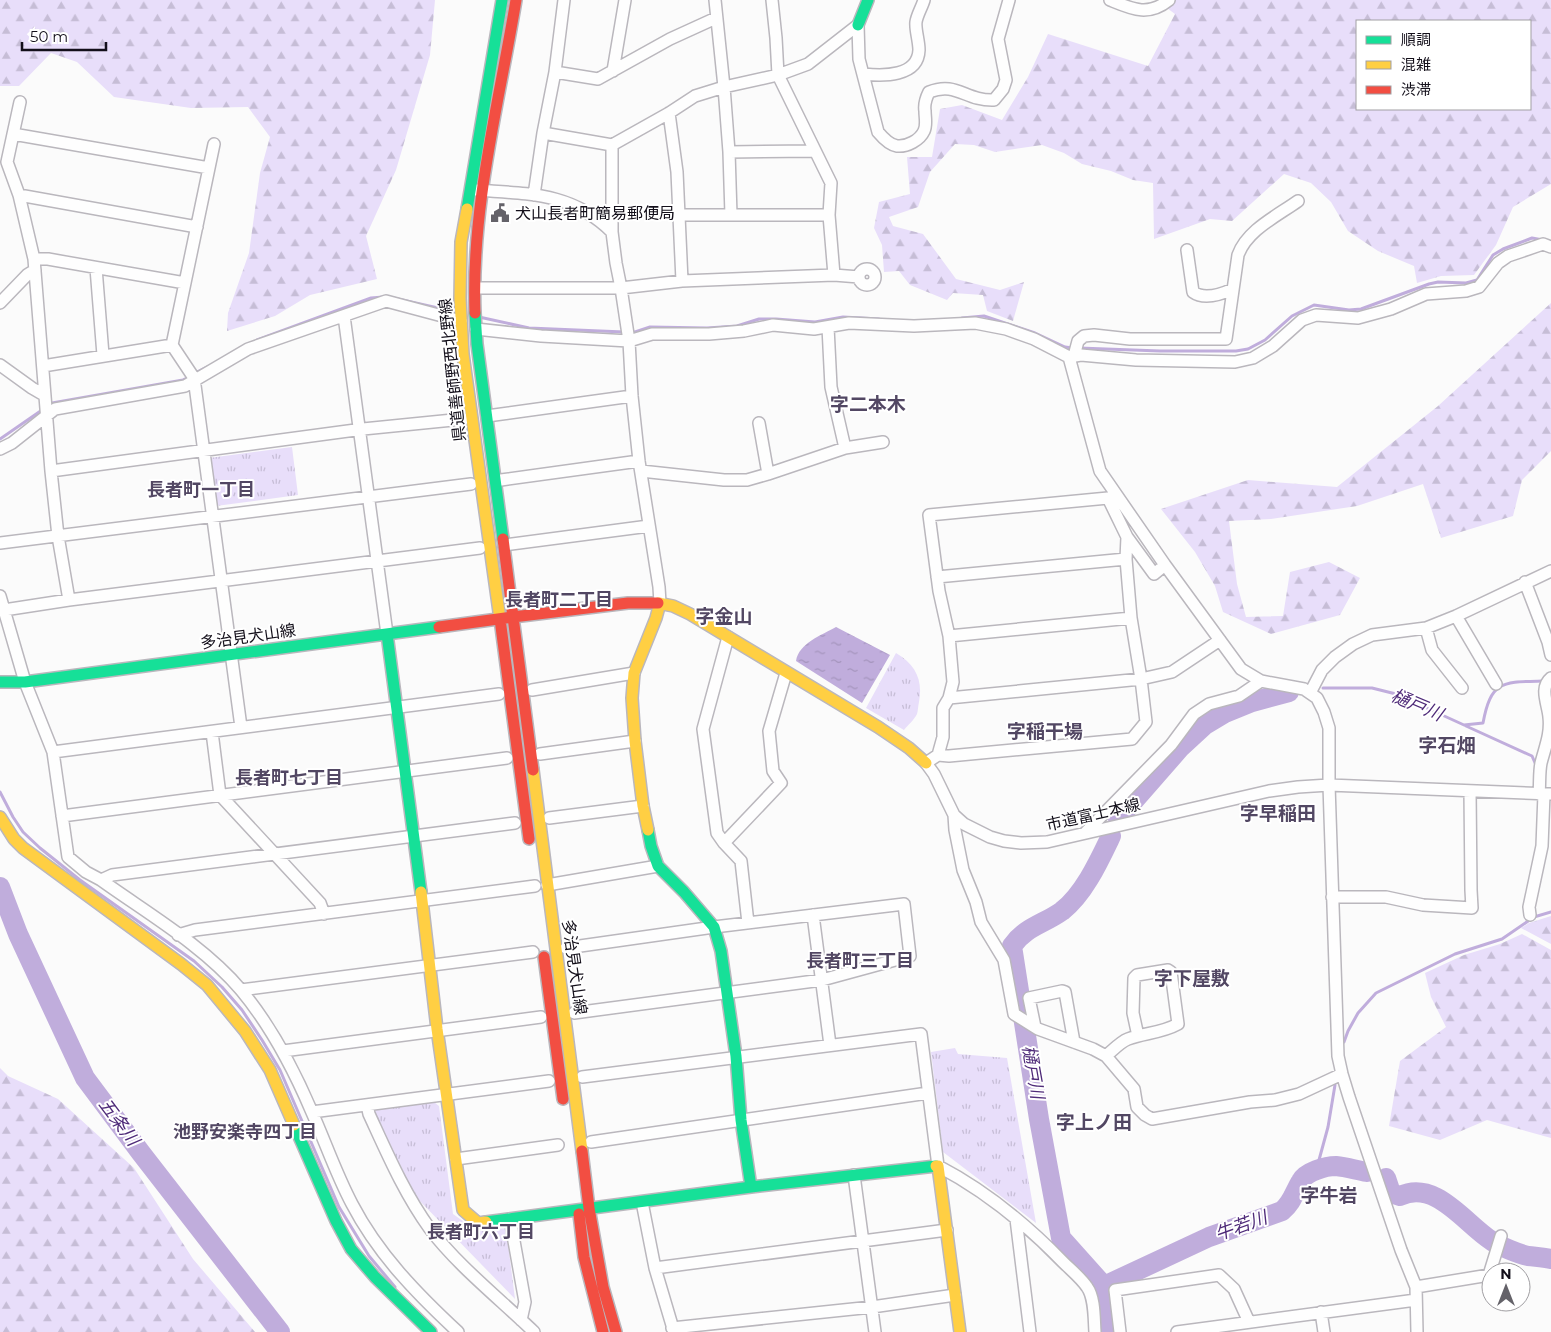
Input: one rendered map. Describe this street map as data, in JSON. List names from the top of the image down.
{
  "streets": {
    "street": ["県道善師野西北野線", "多治見犬山線", "市道富士本線"]
  },
  "crossings": [
    ["県道善師野西北野線", "多治見犬山線"],
    ["県道善師野西北野線", "市道富士本線"],
    ["多治見犬山線", "市道富士本線"]
  ],
  "districts": [
    "字二本木",
    "長者町一丁目",
    "長者町二丁目",
    "字金山",
    "字稲干場",
    "字石畑",
    "長者町七丁目",
    "字早稲田",
    "長者町三丁目",
    "字下屋敷",
    "字上ノ田",
    "池野安楽寺四丁目",
    "字牛岩",
    "長者町六丁目"
  ],
  "water": ["樋戸川", "五条川", "牛若川"],
  "places": {
    "public building": ["犬山長者町簡易郵便局"]
  },
  "legend": ["順調", "混雑", "渋滞"],
  "scale_bar": "50 m",
  "north": "top"
}
